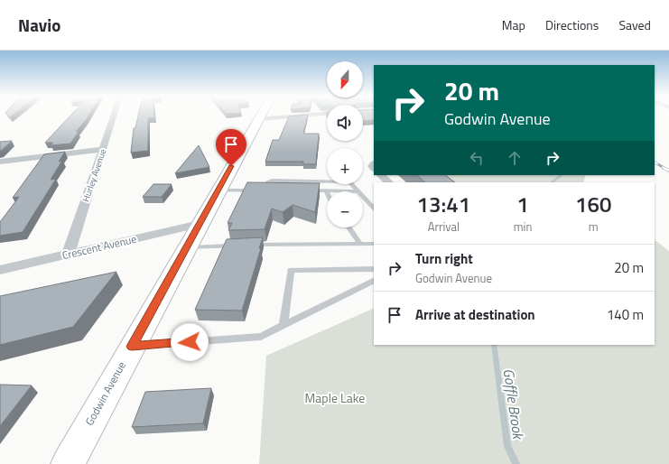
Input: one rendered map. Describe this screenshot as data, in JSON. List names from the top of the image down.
{
  "streets": {
    "main road": ["Godwin Avenue"],
    "street": ["Hurley Avenue", "Crescent Avenue"]
  },
  "crossings": [
    ["Hurley Avenue", "Crescent Avenue"],
    ["Crescent Avenue", "Godwin Avenue"]
  ],
  "water": ["Goffle Brook"],
  "parks": ["Maple Lake"],
  "north": "bottom",
  "page": {
    "header": "Navio",
    "nav": ["Map", "Directions", "Saved"],
    "map_buttons": ["+", "−"],
    "turn": ["20 m", "Godwin Avenue"],
    "eta": [
      "13:41",
      "Arrival",
      "1",
      "min",
      "160",
      "m"
    ],
    "list": [
      {
        "name": "Turn right",
        "note": "Godwin Avenue",
        "value": "20 m"
      },
      {
        "name": "Arrive at destination",
        "value": "140 m"
      }
    ]
  }
}
